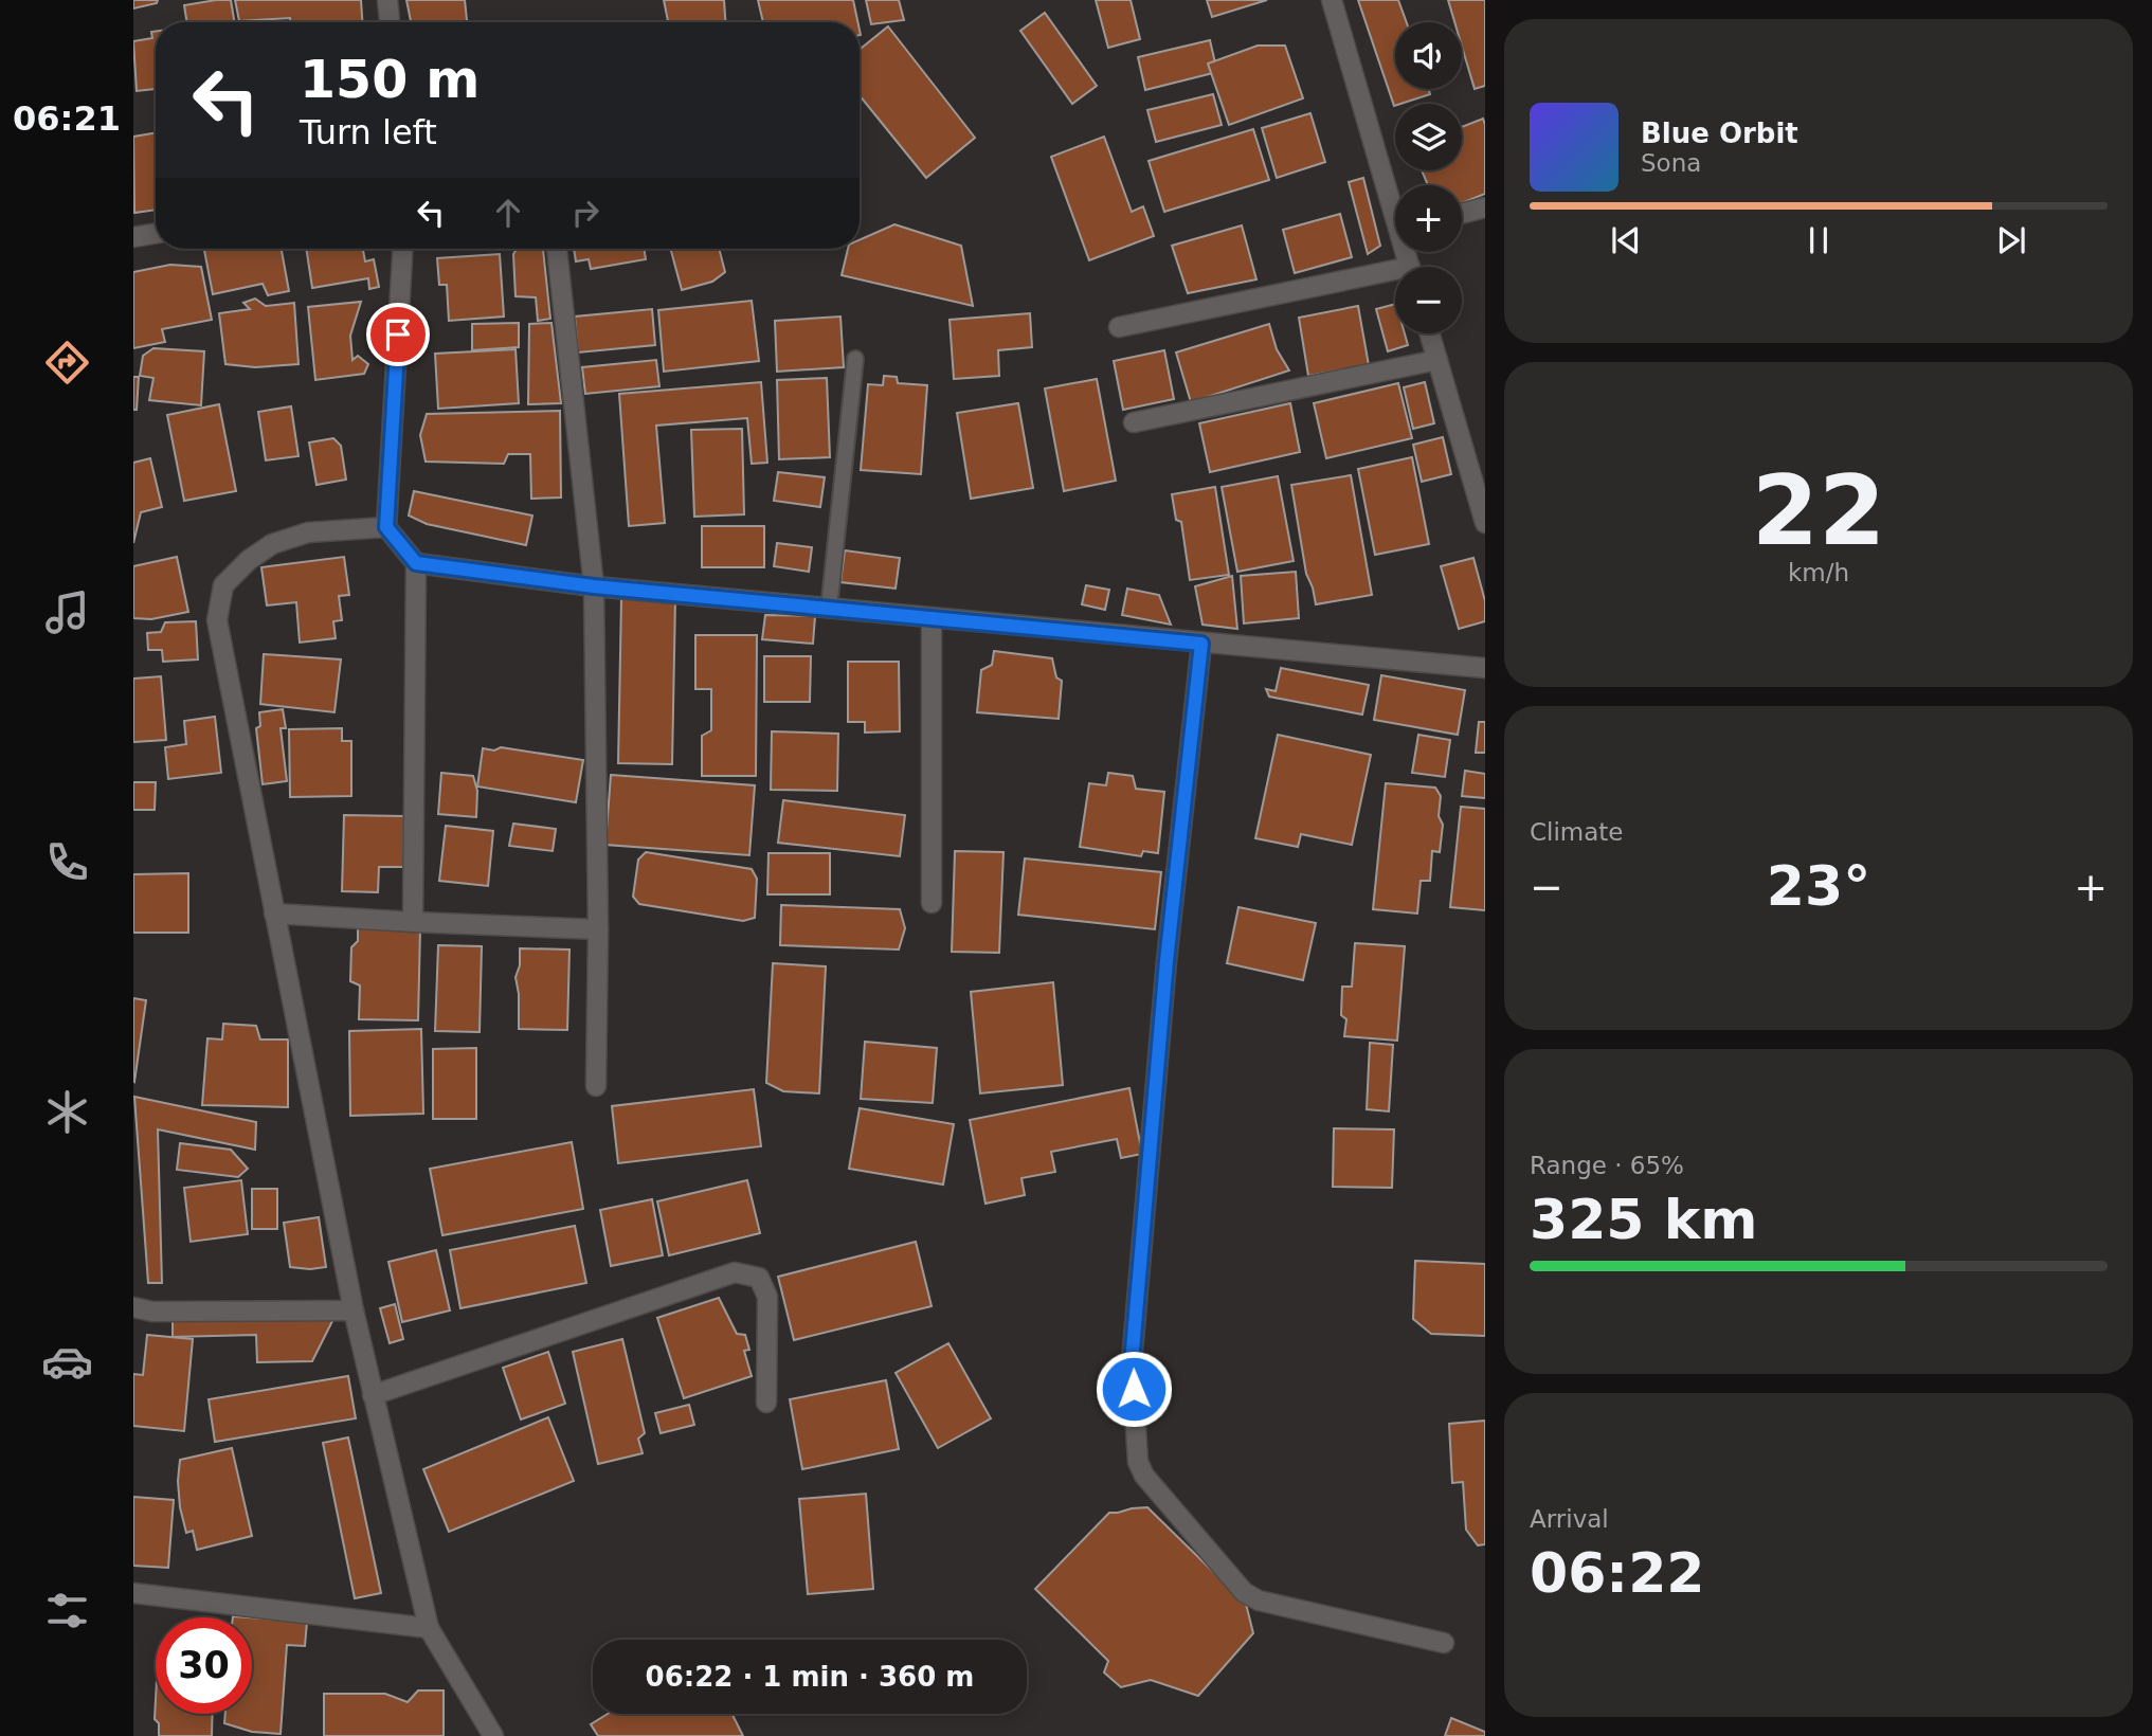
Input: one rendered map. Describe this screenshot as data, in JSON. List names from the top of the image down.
{
  "page": {
    "tabs": "06:21",
    "map_buttons": ["+", "−"],
    "turn": ["150 m", "Turn left"],
    "song": ["Blue Orbit", "Sona"],
    "tile": [
      ["22", "km/h"],
      "Climate",
      ["Range · 65%", "325 km"],
      ["Arrival", "06:22"]
    ],
    "heat": ["−", "23°", "+"],
    "limit": "30",
    "trip": "06:22 · 1 min · 360 m"
  }
}
